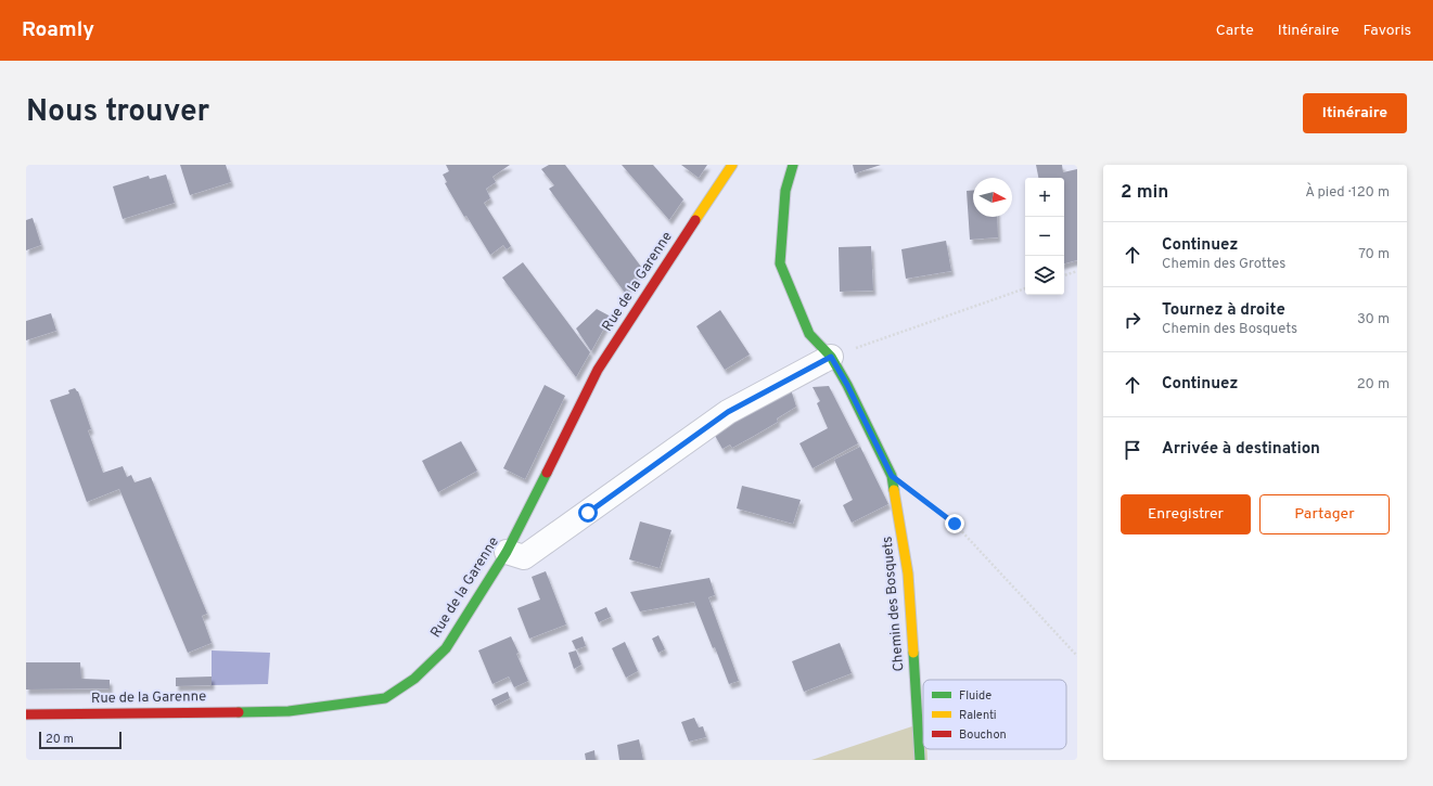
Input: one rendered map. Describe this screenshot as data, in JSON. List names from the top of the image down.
{
  "streets": {
    "street": ["Rue de la Garenne", "Chemin des Bosquets"]
  },
  "legend": ["Fluide", "Ralenti", "Bouchon"],
  "scale_bar": "20 m",
  "north": "right",
  "page": {
    "header": "Roamly",
    "nav": ["Carte", "Itinéraire", "Favoris"],
    "title": "Nous trouver",
    "buttons": [
      "Itinéraire",
      ["Enregistrer", "Partager"]
    ],
    "heading": ["2 min", "À pied · 120 m"],
    "map_buttons": ["+", "−"],
    "list": [
      ["Continuez", "Chemin des Grottes", "70 m"],
      ["Tournez à droite", "Chemin des Bosquets", "30 m"],
      ["Continuez", "20 m"],
      "Arrivée à destination"
    ],
    "scale": "20 m"
  }
}
